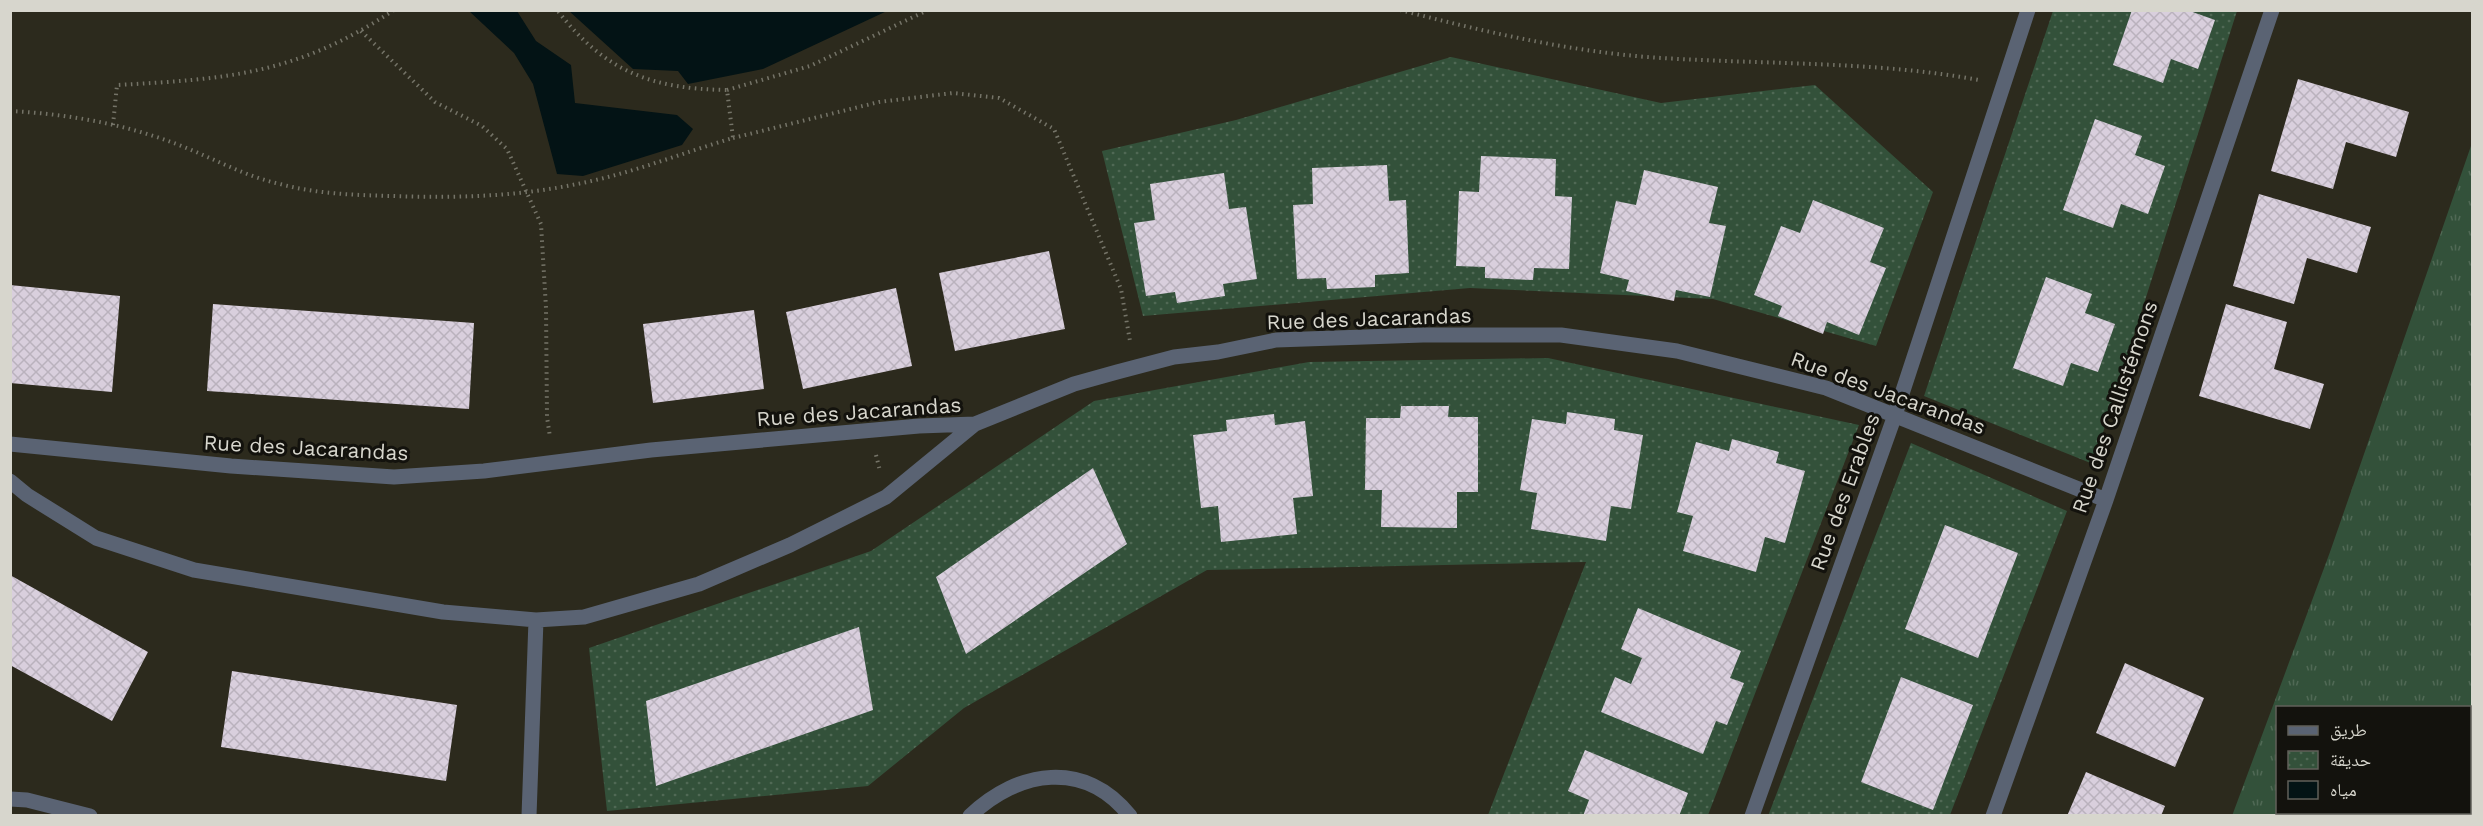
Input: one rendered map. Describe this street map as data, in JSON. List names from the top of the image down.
{
  "streets": {
    "street": ["Rue des Jacarandas", "Rue des Callistémons", "Rue des Erables"]
  },
  "crossings": [
    ["Rue des Jacarandas", "Rue des Callistémons"],
    ["Rue des Jacarandas", "Rue des Erables"]
  ],
  "legend": ["طريق", "حديقة", "مياه"]
}
